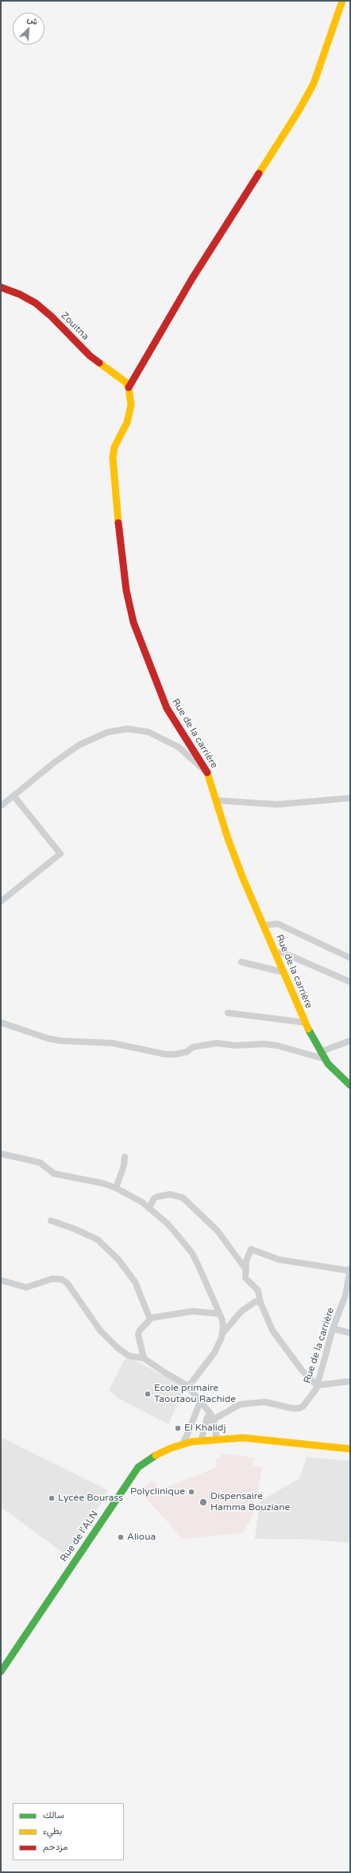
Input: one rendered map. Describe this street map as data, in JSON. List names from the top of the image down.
{
  "streets": {
    "street": ["Zouitna", "Rue de la carrière", "Rue de l'ALN"]
  },
  "crossings": [
    ["Zouitna", "Rue de la carrière"]
  ],
  "places": [
    "Ecole primaire Taoutaou Rachide",
    "El Khalidj",
    "Polyclinique",
    "Lycée Bourass",
    "Dispensaire Hamma Bouziane",
    "Alioua"
  ],
  "legend": ["سالك", "بطيء", "مزدحم"],
  "north": "top right"
}
